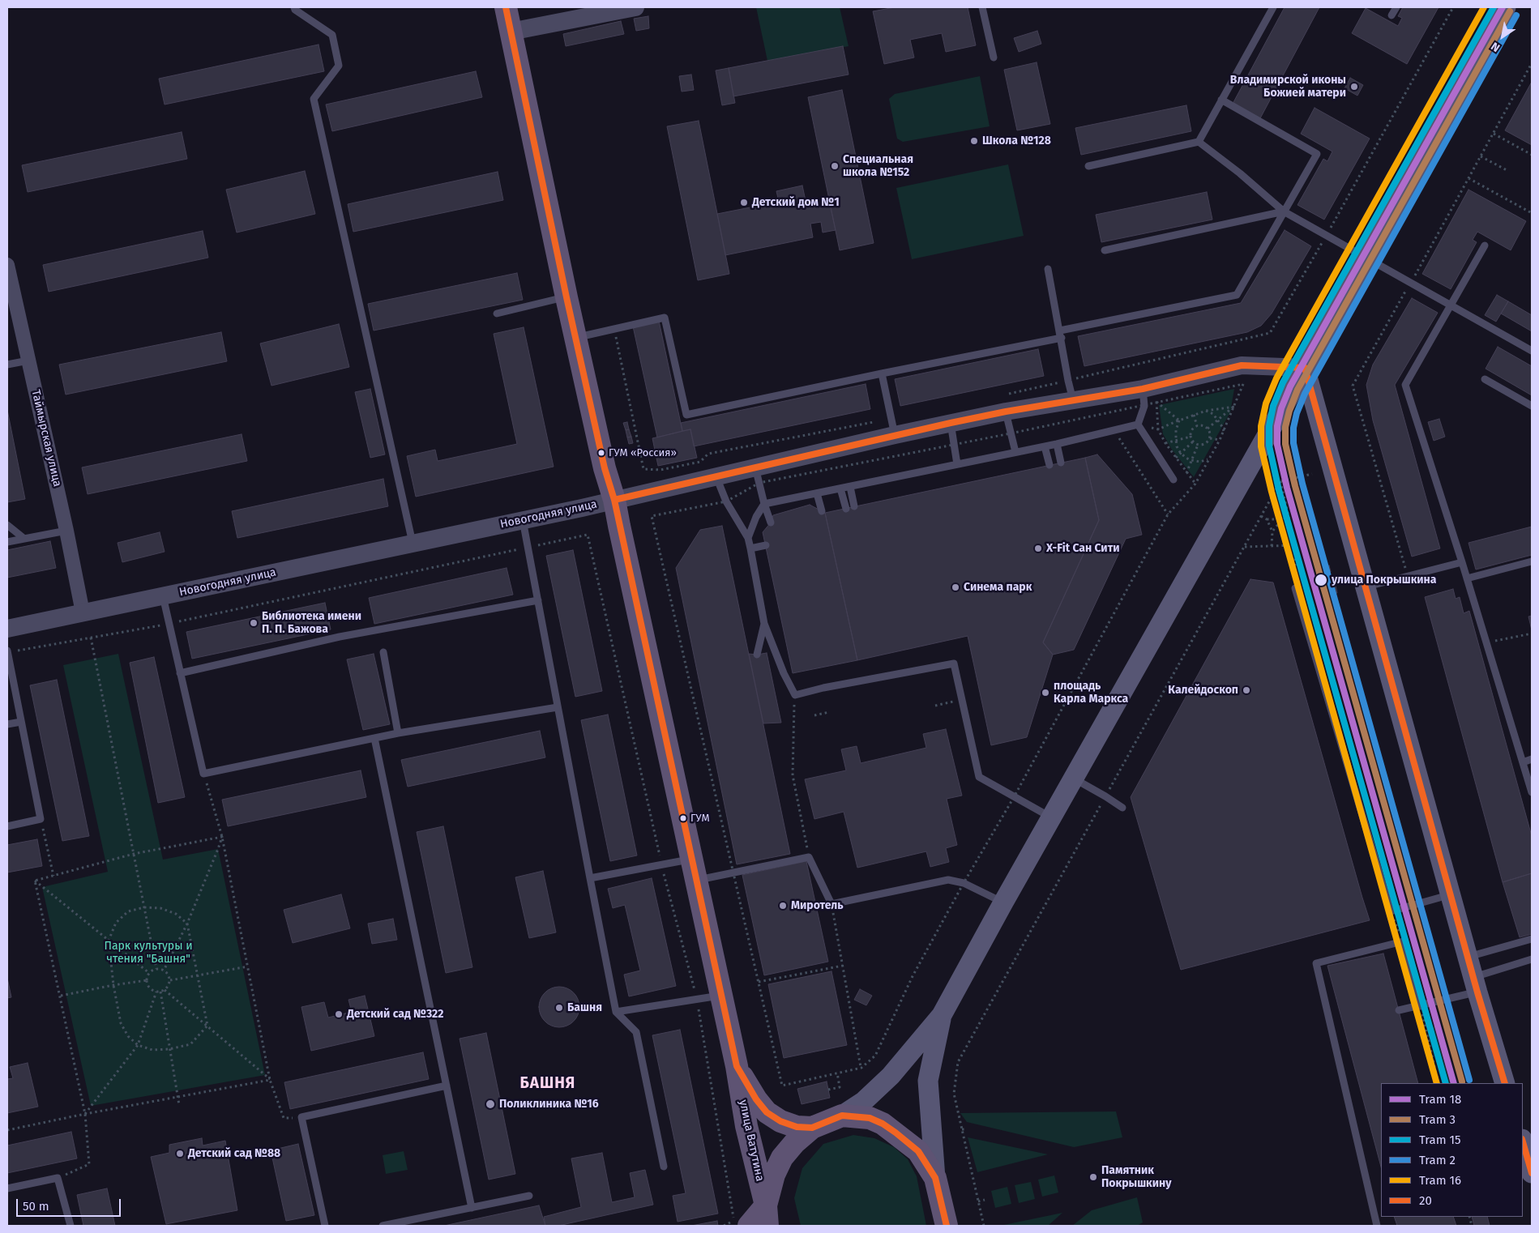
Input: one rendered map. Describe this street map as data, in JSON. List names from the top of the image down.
{
  "streets": {
    "main road": ["улица Ватутина"],
    "street": ["Таймырская улица", "Новогодняя улица"]
  },
  "crossings": [
    ["Таймырская улица", "Новогодняя улица"],
    ["Новогодняя улица", "улица Ватутина"]
  ],
  "districts": ["БАШНЯ"],
  "parks": ["Парк культуры и чтения \"Башня\""],
  "places": [
    "Владимирской иконы Божией матери",
    "Школа №128",
    "Специальная школа №152",
    "Детский дом №1",
    "ГУМ «Россия»",
    "X-Fit Сан Сити",
    "улица Покрышкина",
    "Синема парк",
    "Библиотека имени П. П. Бажова",
    "Калейдоскоп",
    "площадь Карла Маркса",
    "ГУМ",
    "Миротель",
    "Башня",
    "Детский сад №322",
    "Поликлиника №16",
    "Детский сад №88",
    "Памятник Покрышкину"
  ],
  "lines": [
    "tram line 18",
    "tram line 15",
    "tram line 16",
    "transit line 20",
    "tram line 3",
    "tram line 2"
  ],
  "legend": [
    "Tram 18",
    "Tram 3",
    "Tram 15",
    "Tram 2",
    "Tram 16",
    "20"
  ],
  "scale_bar": "50 m",
  "north": "bottom left"
}
